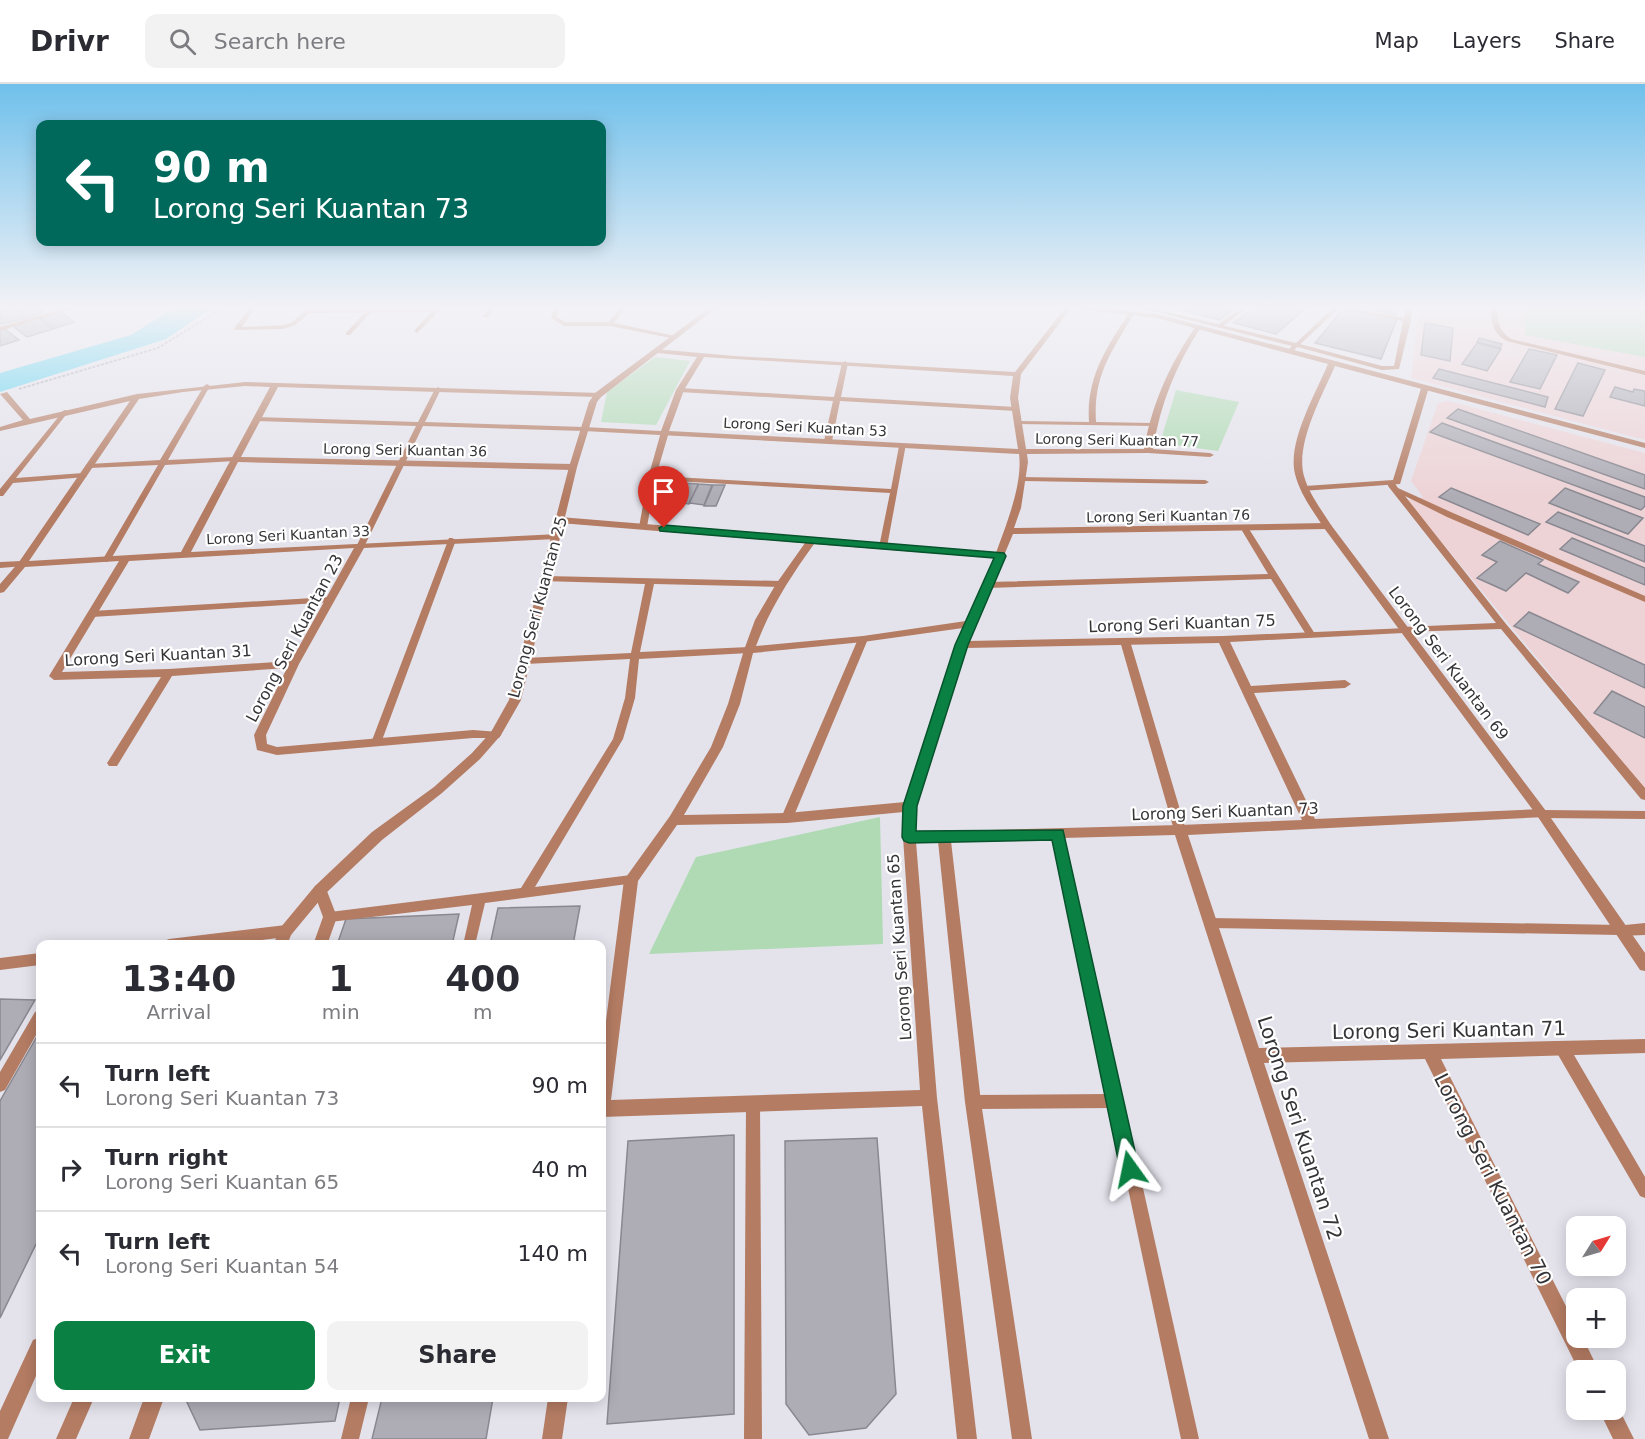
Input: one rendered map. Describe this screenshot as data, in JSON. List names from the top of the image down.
{
  "streets": {
    "street": [
      "Lorong Seri Kuantan 53",
      "Lorong Seri Kuantan 77",
      "Lorong Seri Kuantan 36",
      "Lorong Seri Kuantan 76",
      "Lorong Seri Kuantan 33",
      "Lorong Seri Kuantan 25",
      "Lorong Seri Kuantan 75",
      "Lorong Seri Kuantan 23",
      "Lorong Seri Kuantan 31",
      "Lorong Seri Kuantan 69",
      "Lorong Seri Kuantan 73",
      "Lorong Seri Kuantan 65",
      "Lorong Seri Kuantan 71",
      "Lorong Seri Kuantan 72",
      "Lorong Seri Kuantan 70"
    ]
  },
  "crossings": [
    ["Lorong Seri Kuantan 53", "Lorong Seri Kuantan 77"],
    ["Lorong Seri Kuantan 53", "Lorong Seri Kuantan 25"],
    ["Lorong Seri Kuantan 53", "Lorong Seri Kuantan 65"],
    ["Lorong Seri Kuantan 77", "Lorong Seri Kuantan 65"],
    ["Lorong Seri Kuantan 36", "Lorong Seri Kuantan 25"],
    ["Lorong Seri Kuantan 76", "Lorong Seri Kuantan 69"],
    ["Lorong Seri Kuantan 76", "Lorong Seri Kuantan 65"],
    ["Lorong Seri Kuantan 33", "Lorong Seri Kuantan 25"],
    ["Lorong Seri Kuantan 33", "Lorong Seri Kuantan 23"],
    ["Lorong Seri Kuantan 33", "Lorong Seri Kuantan 31"],
    ["Lorong Seri Kuantan 75", "Lorong Seri Kuantan 69"],
    ["Lorong Seri Kuantan 75", "Lorong Seri Kuantan 65"],
    ["Lorong Seri Kuantan 23", "Lorong Seri Kuantan 31"],
    ["Lorong Seri Kuantan 69", "Lorong Seri Kuantan 73"],
    ["Lorong Seri Kuantan 73", "Lorong Seri Kuantan 65"],
    ["Lorong Seri Kuantan 73", "Lorong Seri Kuantan 72"],
    ["Lorong Seri Kuantan 71", "Lorong Seri Kuantan 72"],
    ["Lorong Seri Kuantan 71", "Lorong Seri Kuantan 70"]
  ],
  "north": "top right",
  "page": {
    "header": "Drivr",
    "search": "Search here",
    "nav": ["Map", "Layers", "Share"],
    "turn": ["90 m", "Lorong Seri Kuantan 73"],
    "eta": [
      "13:40",
      "Arrival",
      "1",
      "min",
      "400",
      "m"
    ],
    "list": [
      {
        "name": "Turn left",
        "note": "Lorong Seri Kuantan 73",
        "value": "90 m"
      },
      {
        "name": "Turn right",
        "note": "Lorong Seri Kuantan 65",
        "value": "40 m"
      },
      {
        "name": "Turn left",
        "note": "Lorong Seri Kuantan 54",
        "value": "140 m"
      }
    ],
    "map_buttons": ["+", "−"],
    "buttons": ["Exit", "Share"]
  }
}
